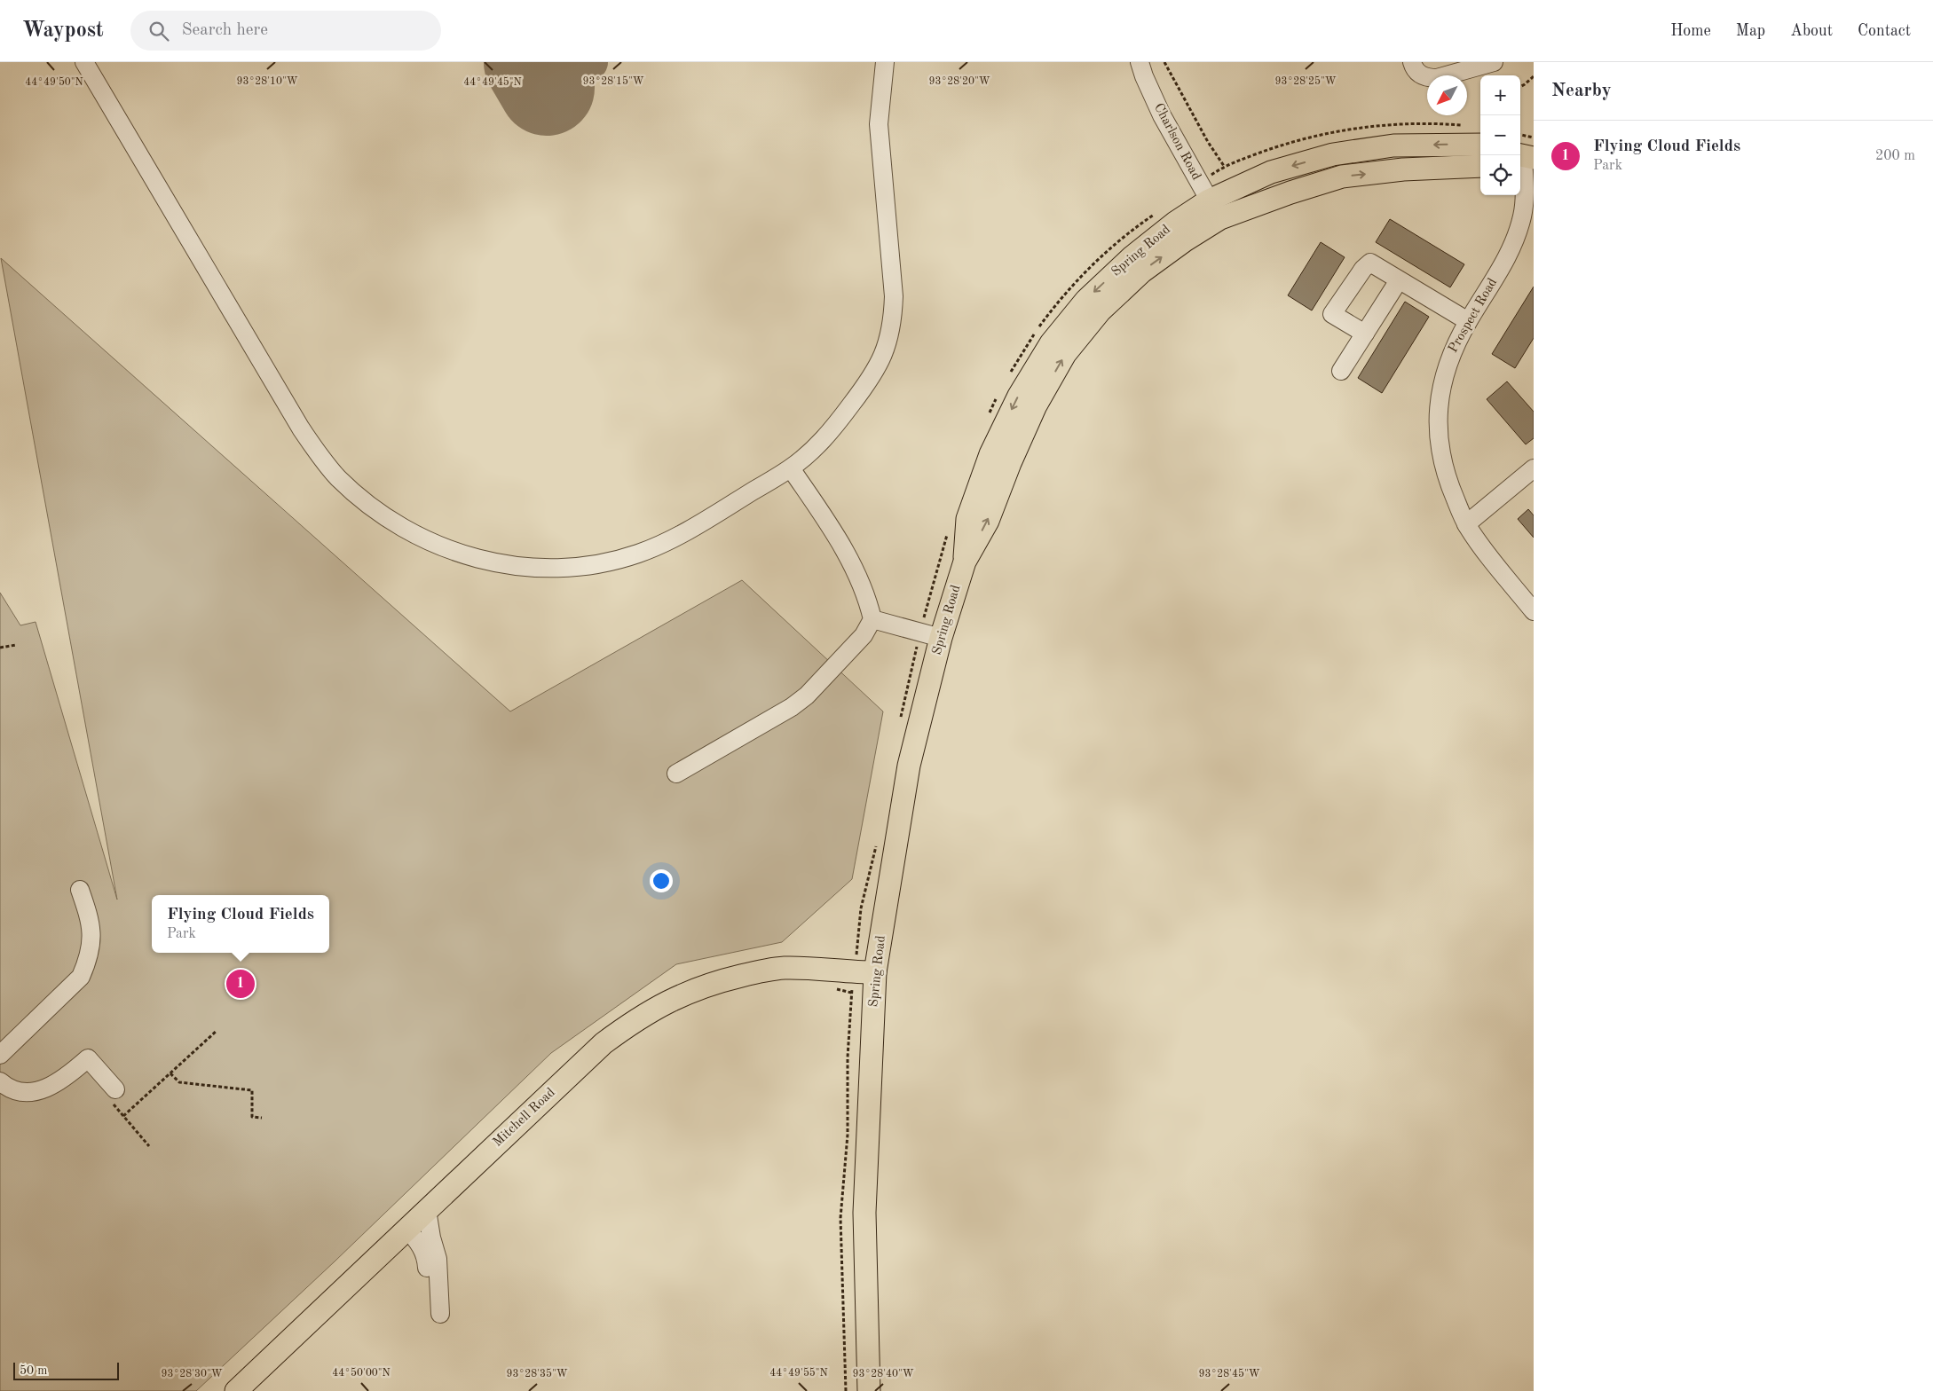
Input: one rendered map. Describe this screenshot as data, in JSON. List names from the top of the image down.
{
  "streets": {
    "main road": ["Spring Road", "Mitchell Road"],
    "street": ["Charlson Road", "Prospect Road"]
  },
  "crossings": [
    ["Charlson Road", "Spring Road"],
    ["Spring Road", "Mitchell Road"]
  ],
  "scale_bar": "50 m",
  "north": "bottom left",
  "page": {
    "header": "Waypost",
    "search": "Search here",
    "nav": [
      "Home",
      "Map",
      "About",
      "Contact"
    ],
    "heading": "Nearby",
    "map_buttons": ["+", "−"],
    "list": [
      {
        "mark": "1",
        "name": "Flying Cloud Fields",
        "note": "Park",
        "value": "200 m"
      }
    ],
    "popup": ["Flying Cloud Fields", "Park"],
    "pins": "1",
    "scale": "50 m"
  },
  "coordinates": [
    "93°28'15\"W",
    "93°28'20\"W",
    "93°28'25\"W",
    "93°28'10\"W",
    "44°49'50\"N",
    "44°49'45\"N",
    "44°50'00\"N",
    "44°49'55\"N",
    "93°28'30\"W",
    "93°28'35\"W",
    "93°28'40\"W",
    "93°28'45\"W"
  ]
}
